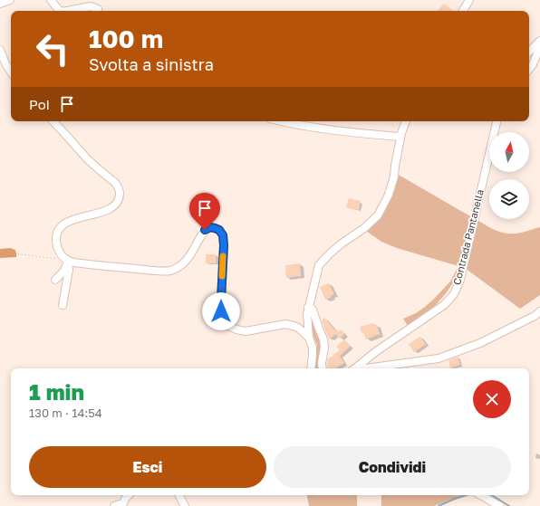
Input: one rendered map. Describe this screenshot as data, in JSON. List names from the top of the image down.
{
  "streets": {
    "street": ["Contrada Pantanella"]
  },
  "north": "top",
  "page": {
    "turn": ["100 m", "Svolta a sinistra"],
    "then": "Poi",
    "heading": ["1 min", "130 m · 14:54"],
    "buttons": ["Esci", "Condividi"]
  }
}
